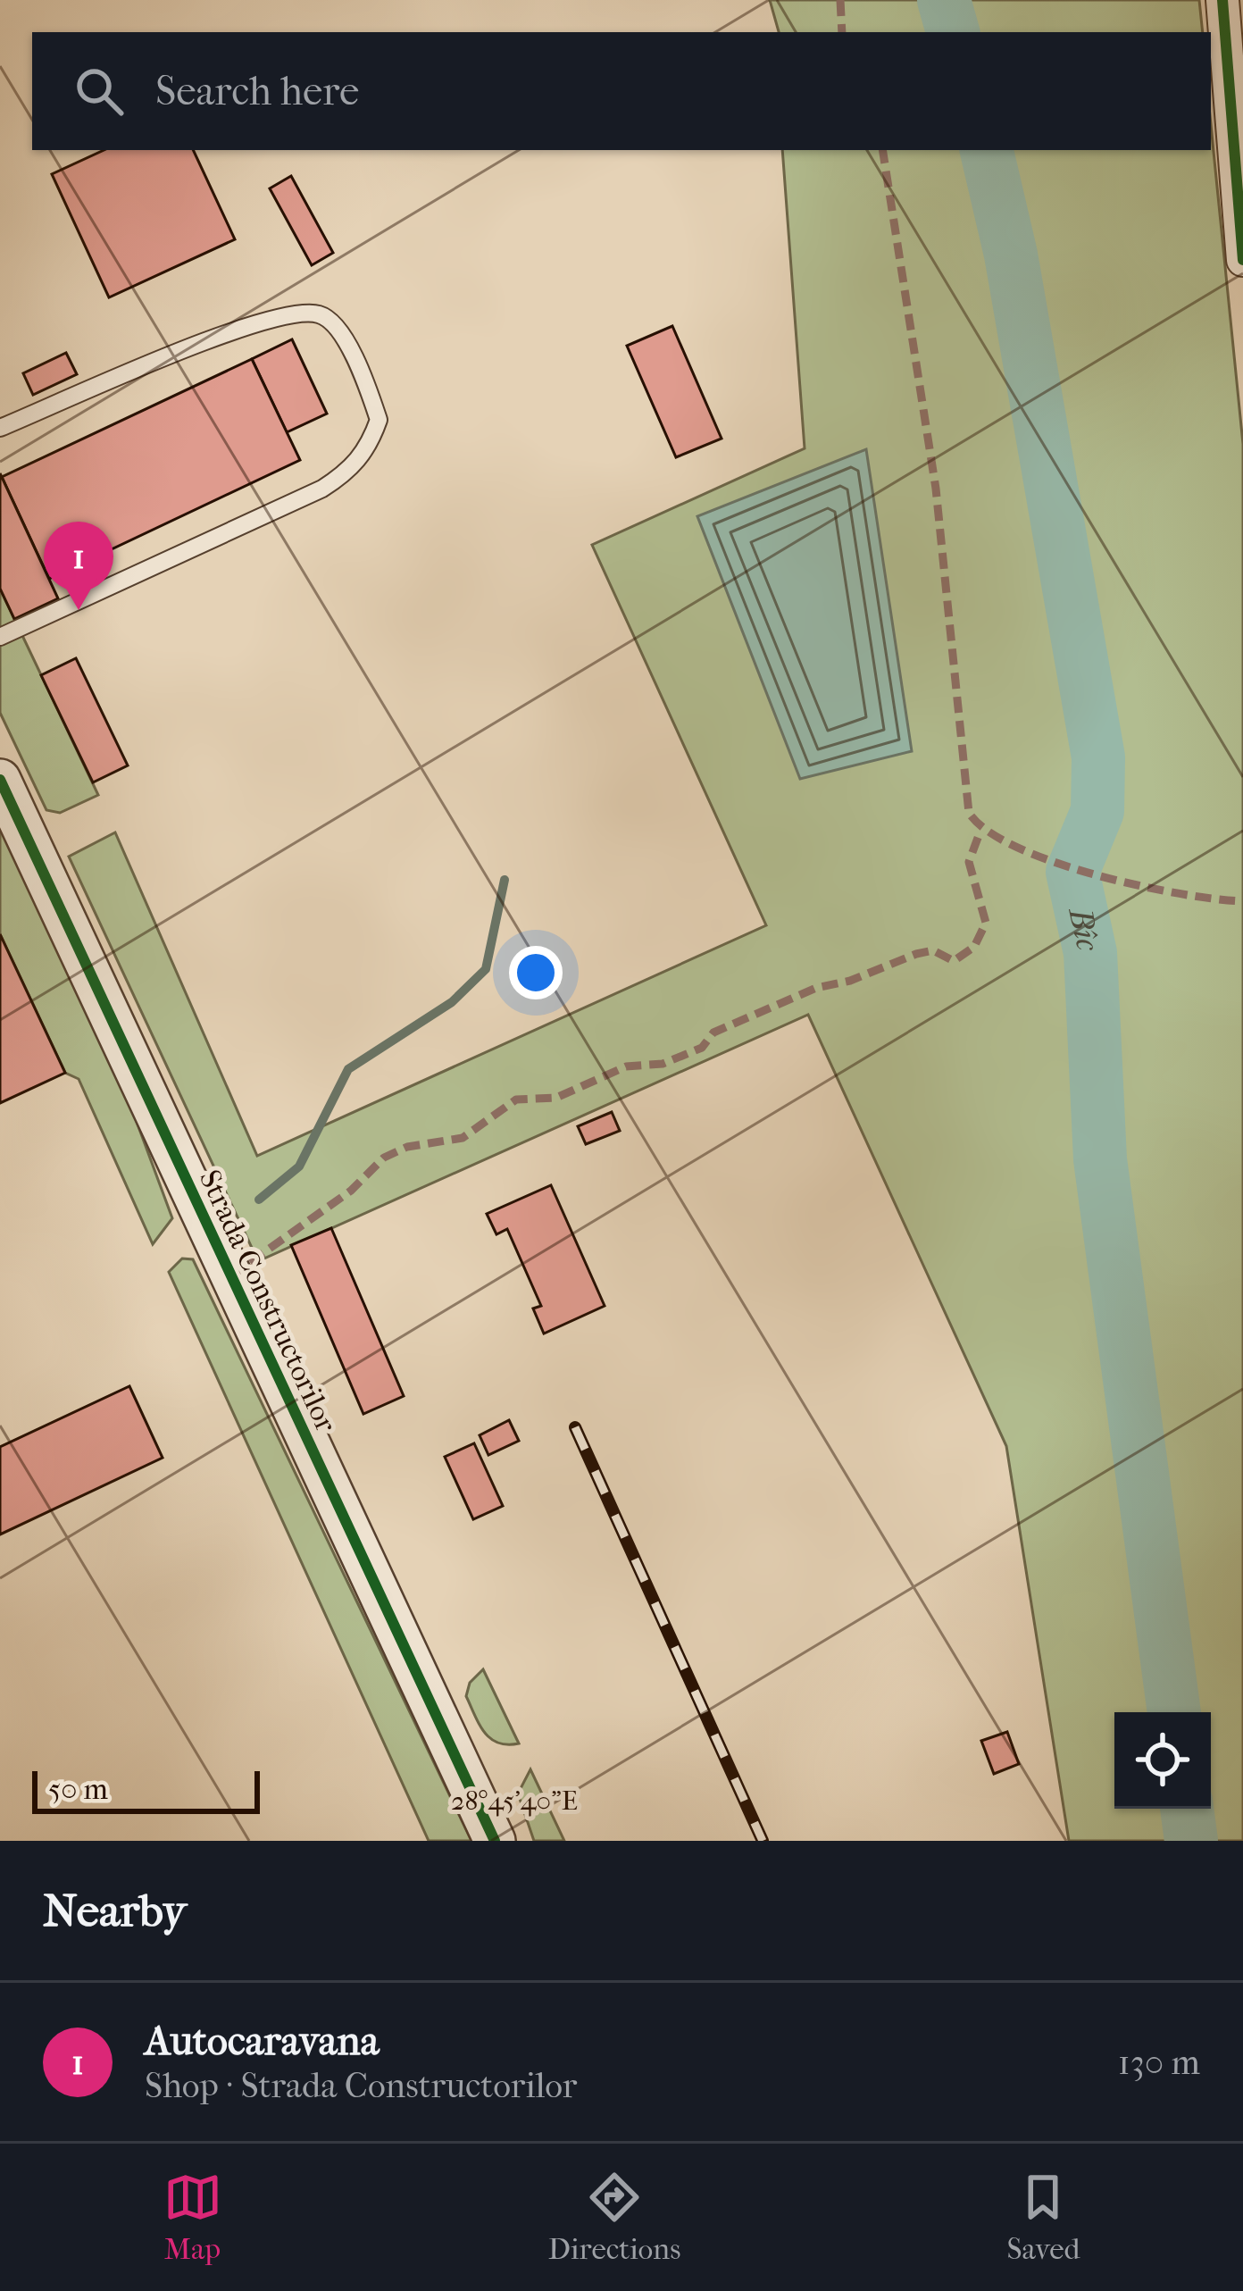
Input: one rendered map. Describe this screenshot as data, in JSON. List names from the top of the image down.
{
  "streets": {
    "street": ["Strada Constructorilor"]
  },
  "water": ["Bîc"],
  "scale_bar": "50 m",
  "page": {
    "search": "Search here",
    "pins": "1",
    "scale": "50 m",
    "heading": "Nearby",
    "list": [
      {
        "mark": "1",
        "name": "Autocaravana",
        "note": "Shop · Strada Constructorilor",
        "value": "130 m"
      }
    ],
    "nav": ["Map", "Directions", "Saved"]
  },
  "coordinates": ["28°45'40\"E"]
}
